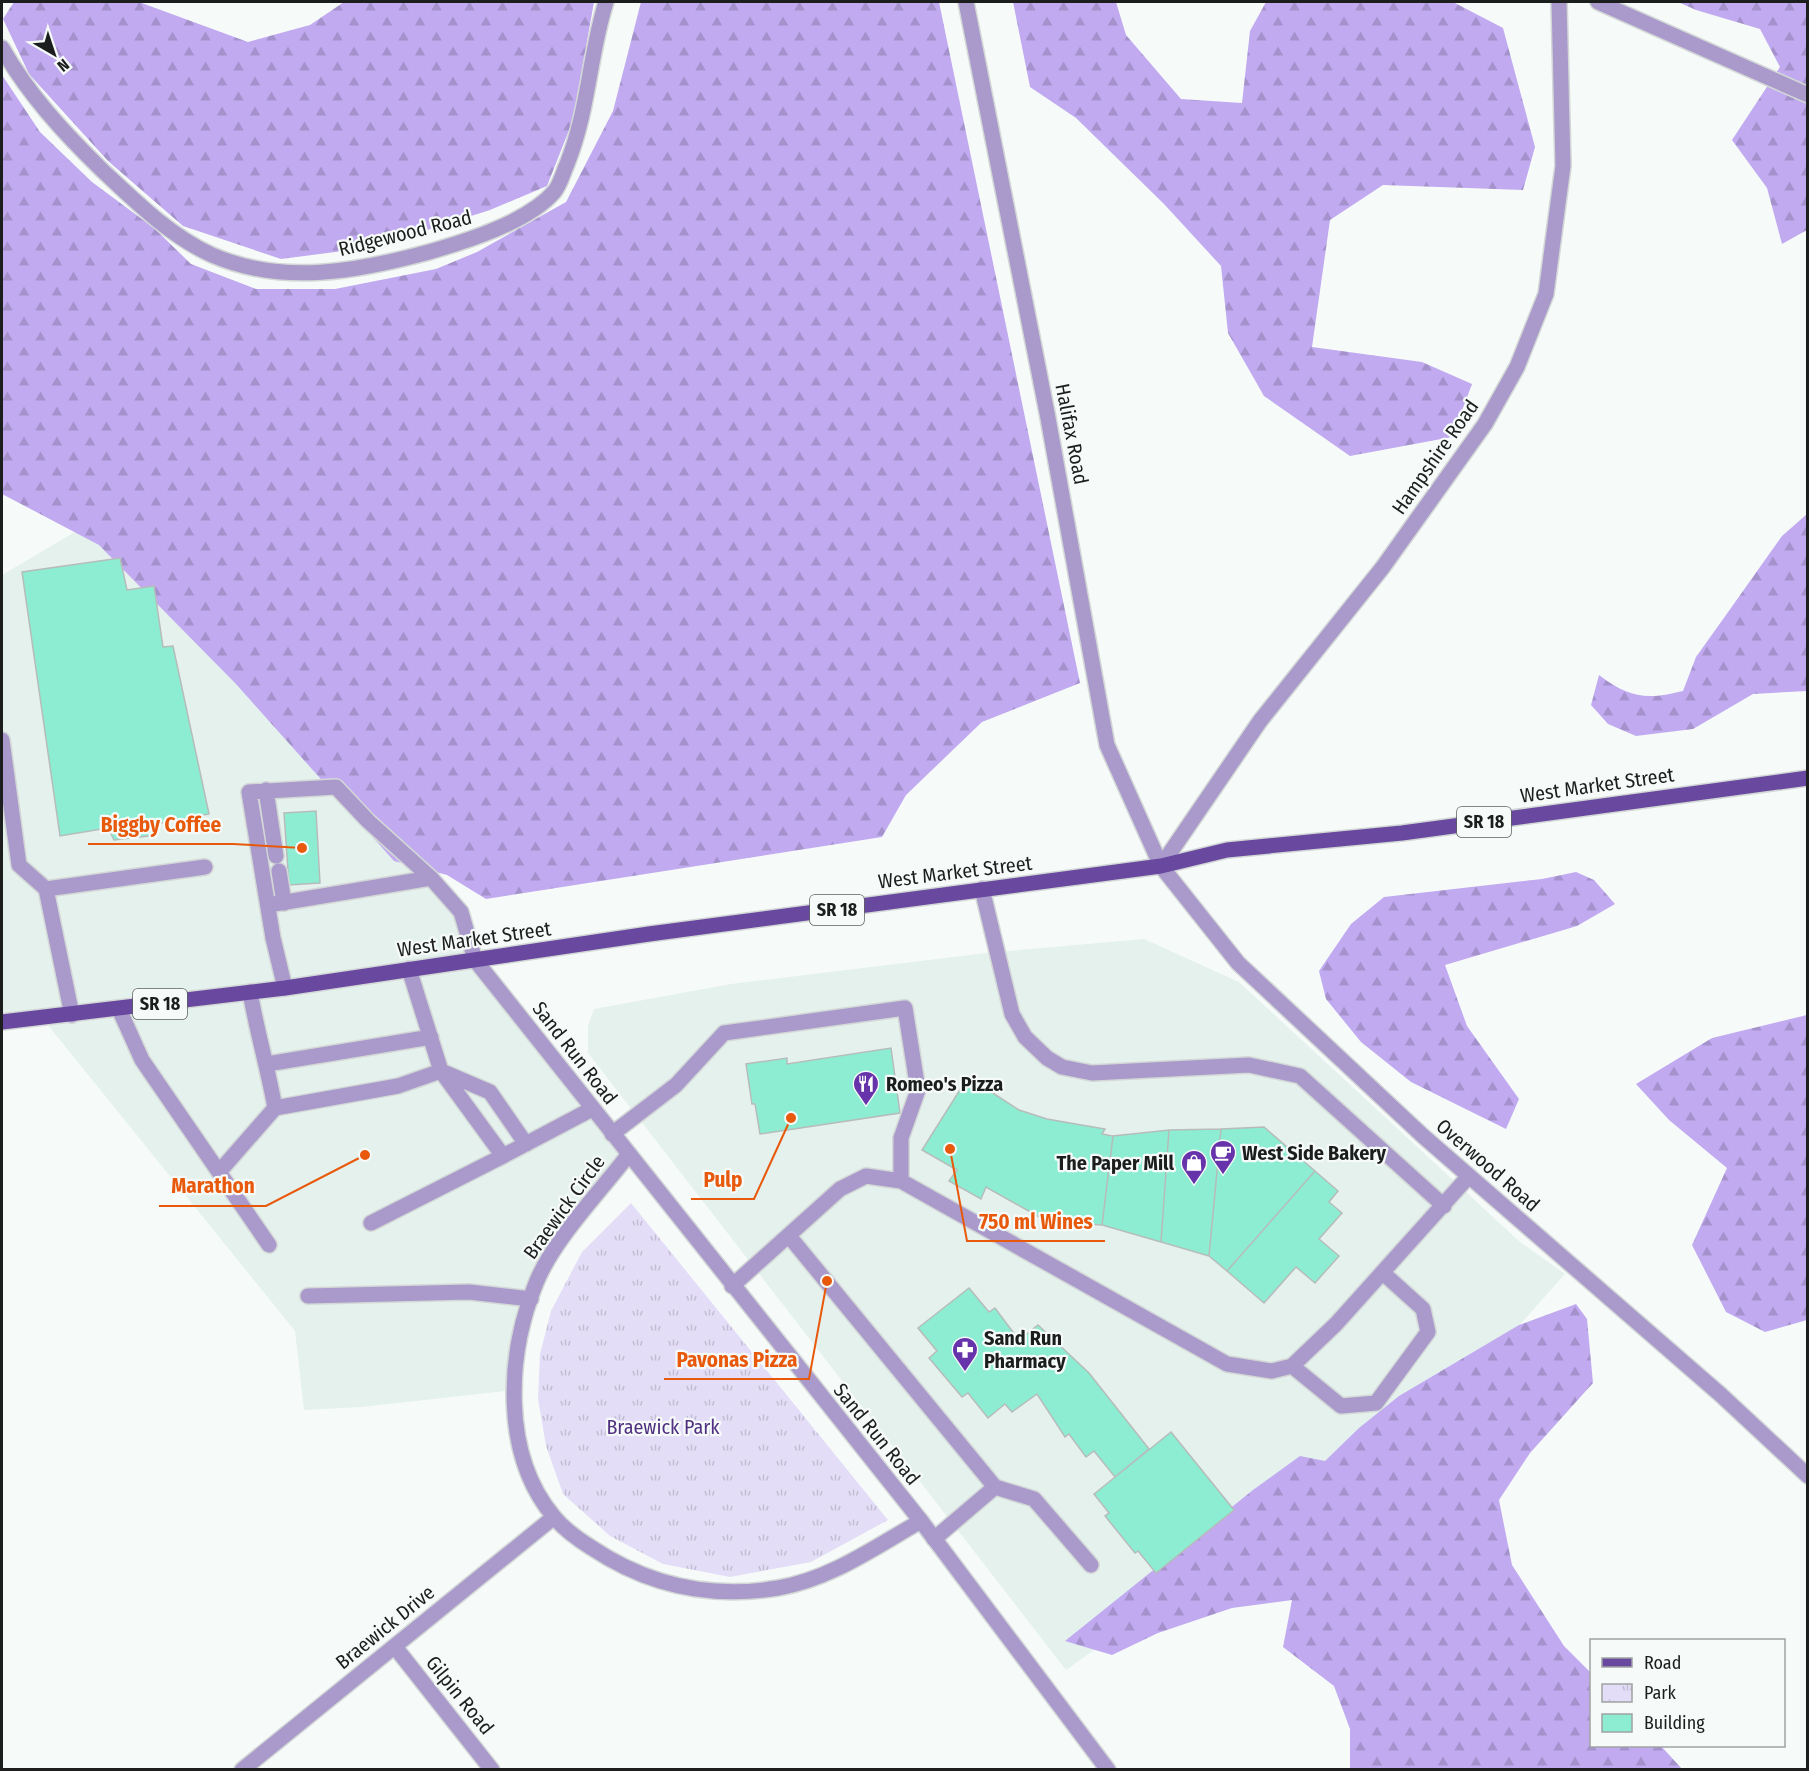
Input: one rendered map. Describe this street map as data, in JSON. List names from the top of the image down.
{
  "streets": {
    "main road": ["West Market Street", "SR 18"],
    "street": [
      "Ridgewood Road",
      "Halifax Road",
      "Hampshire Road",
      "Sand Run Road",
      "Overwood Road",
      "Braewick Circle",
      "Braewick Drive",
      "Gilpin Road"
    ]
  },
  "crossings": [
    ["Halifax Road", "Hampshire Road"],
    ["Halifax Road", "West Market Street"],
    ["Halifax Road", "Overwood Road"],
    ["Hampshire Road", "West Market Street"],
    ["Hampshire Road", "Overwood Road"],
    ["West Market Street", "Sand Run Road"],
    ["West Market Street", "Overwood Road"],
    ["Sand Run Road", "Braewick Circle"],
    ["Braewick Circle", "Braewick Drive"],
    ["Braewick Drive", "Gilpin Road"]
  ],
  "parks": ["Braewick Park"],
  "places": {
    "other": [
      "Biggby Coffee",
      "Pulp",
      "750 ml Wines",
      "Marathon",
      "Pavonas Pizza"
    ],
    "restaurant": ["Romeo's Pizza"],
    "cafe": ["West Side Bakery"],
    "shop": ["The Paper Mill"],
    "pharmacy": ["Sand Run Pharmacy"]
  },
  "legend": ["Road", "Park", "Building"],
  "north": "bottom right"
}
